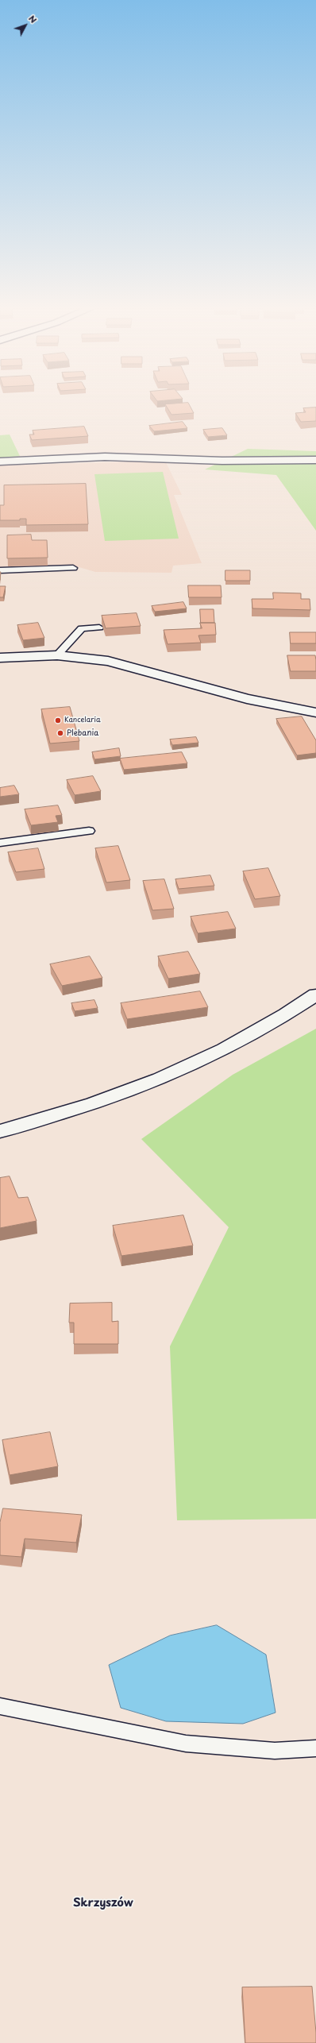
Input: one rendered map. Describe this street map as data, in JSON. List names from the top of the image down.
{
  "districts": ["Skrzyszów"],
  "places": ["Kancelaria", "Plebania"],
  "north": "top right"
}
